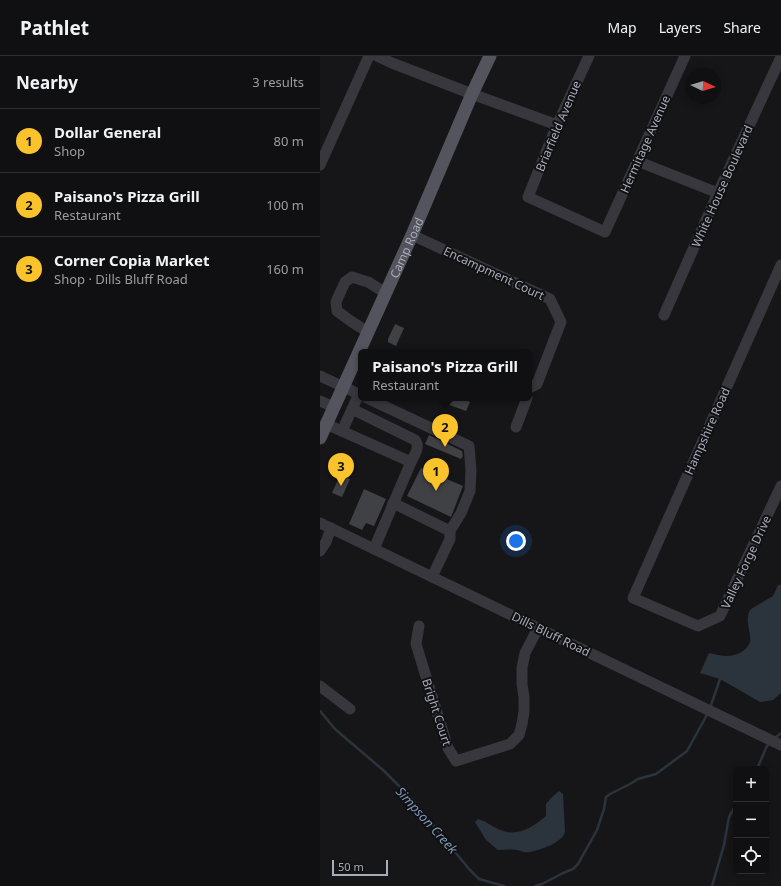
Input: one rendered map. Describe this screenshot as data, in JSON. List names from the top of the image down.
{
  "streets": {
    "main road": ["Camp Road"],
    "street": [
      "Briarfield Avenue",
      "Hermitage Avenue",
      "White House Boulevard",
      "Encampment Court",
      "Hampshire Road",
      "Valley Forge Drive",
      "Dills Bluff Road",
      "Bright Court"
    ]
  },
  "crossings": [
    ["Briarfield Avenue", "Hermitage Avenue"],
    ["Camp Road", "Encampment Court"],
    ["Hampshire Road", "Valley Forge Drive"],
    ["Dills Bluff Road", "Bright Court"]
  ],
  "water": ["Simpson Creek"],
  "scale_bar": "50 m",
  "north": "right",
  "page": {
    "header": "Pathlet",
    "nav": ["Map", "Layers", "Share"],
    "heading": ["Nearby", "3 results"],
    "list": [
      {
        "mark": "1",
        "name": "Dollar General",
        "note": "Shop",
        "value": "80 m"
      },
      {
        "mark": "2",
        "name": "Paisano's Pizza Grill",
        "note": "Restaurant",
        "value": "100 m"
      },
      {
        "mark": "3",
        "name": "Corner Copia Market",
        "note": "Shop · Dills Bluff Road",
        "value": "160 m"
      }
    ],
    "popup": ["Paisano's Pizza Grill", "Restaurant"],
    "pins": ["2", "3", "1"],
    "map_buttons": ["+", "−"],
    "scale": "50 m"
  }
}
